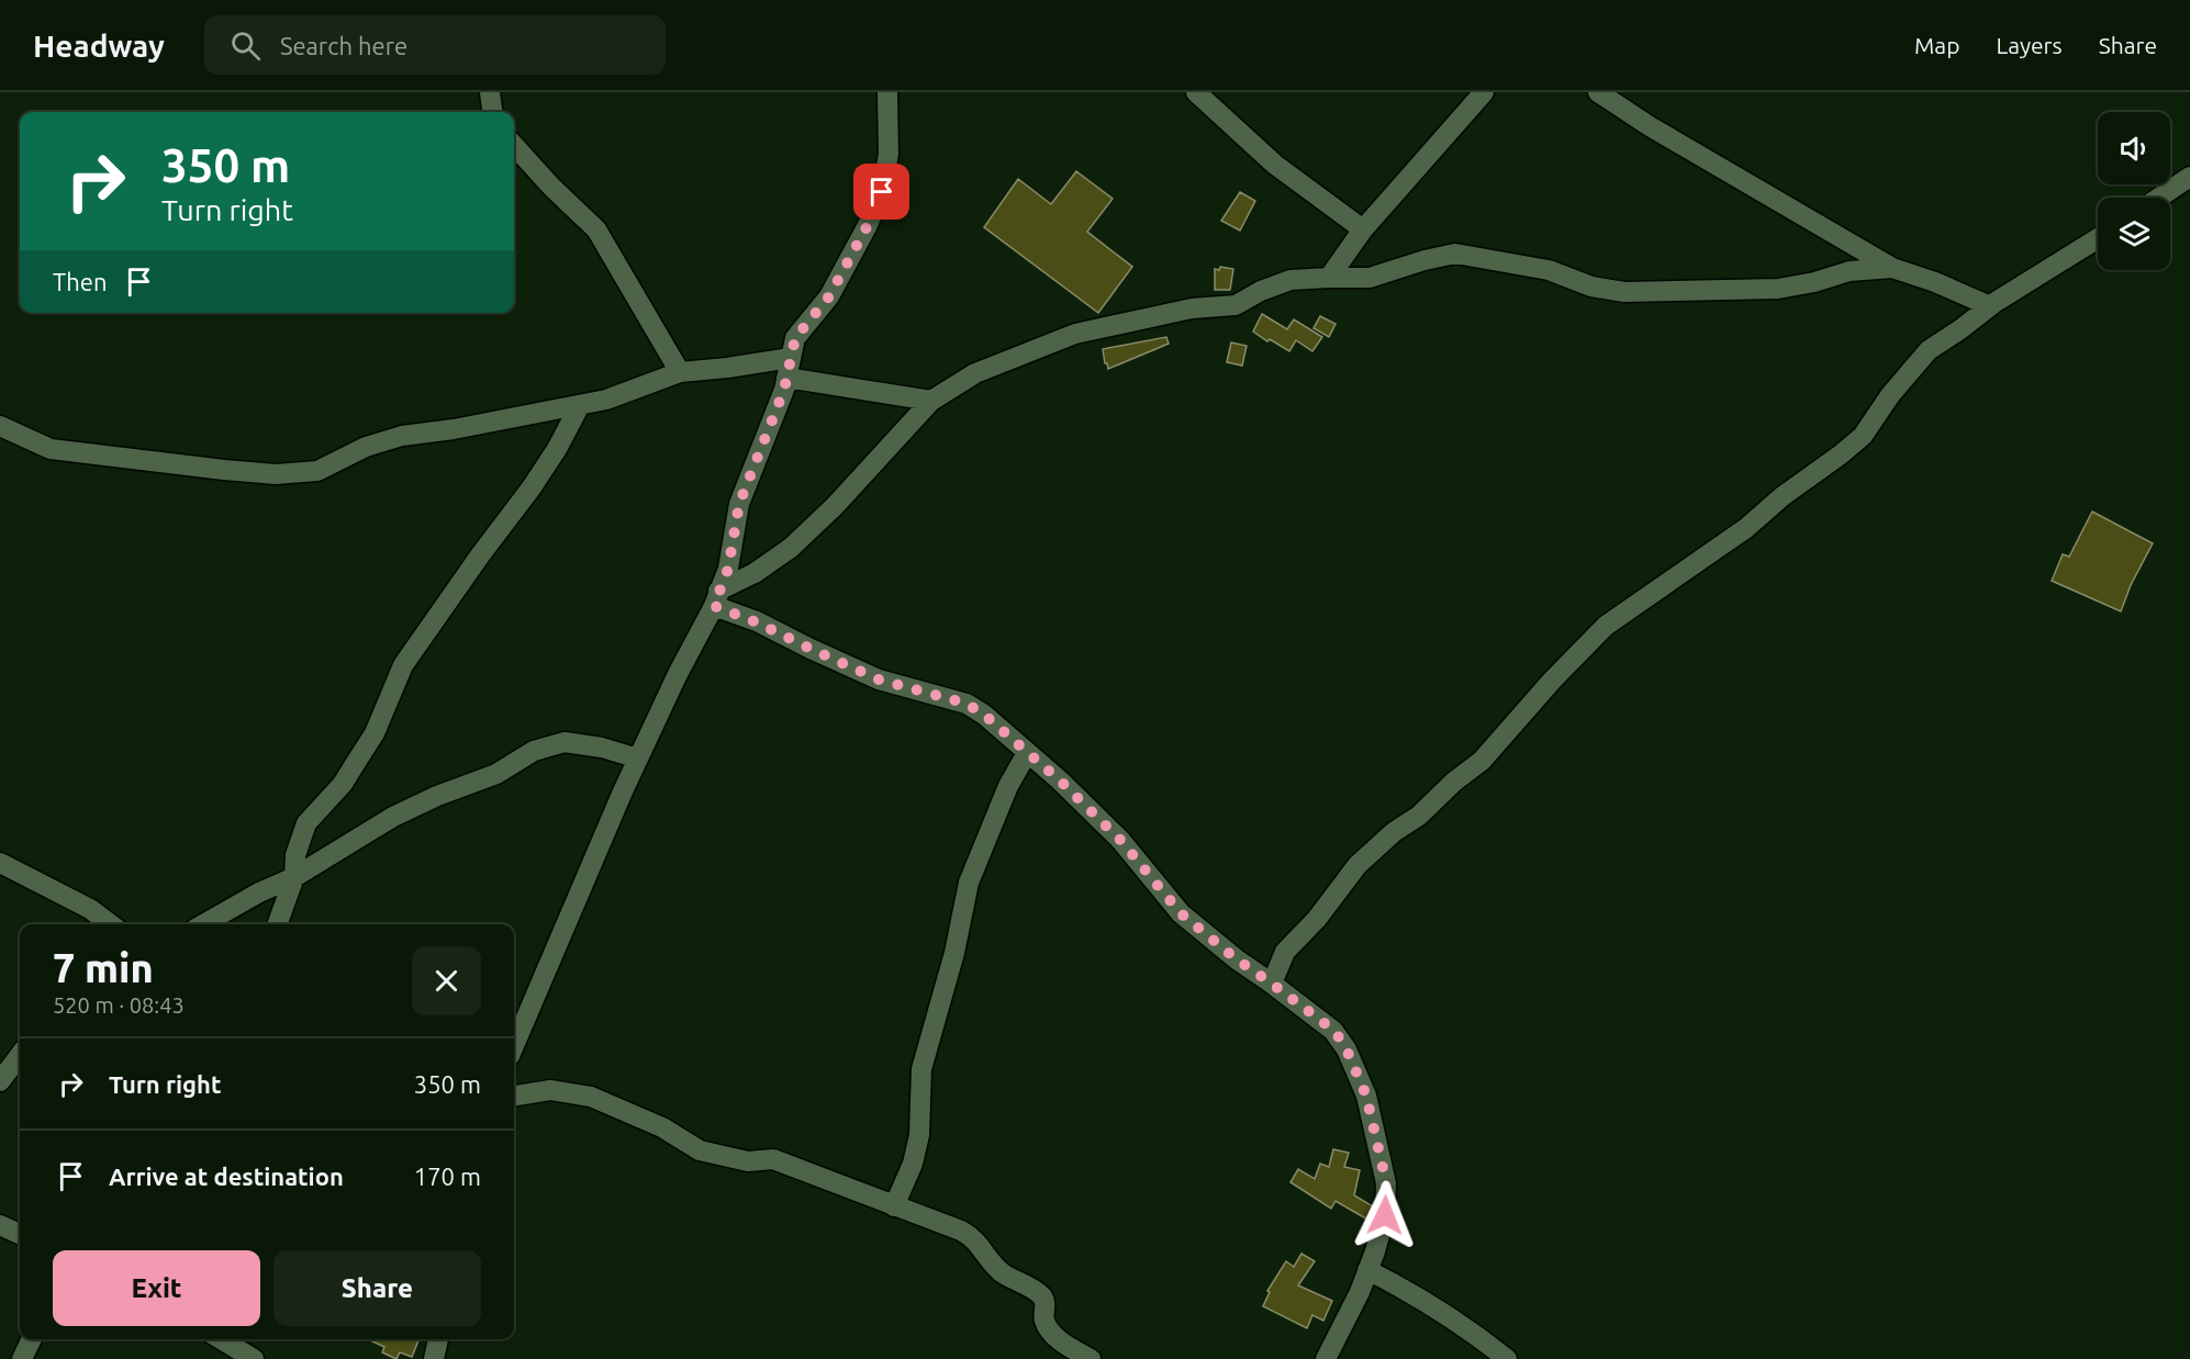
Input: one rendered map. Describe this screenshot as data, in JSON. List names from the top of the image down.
{
  "page": {
    "header": "Headway",
    "search": "Search here",
    "nav": ["Map", "Layers", "Share"],
    "turn": ["350 m", "Turn right"],
    "then": "Then",
    "heading": ["7 min", "520 m · 08:43"],
    "list": [
      {
        "name": "Turn right",
        "value": "350 m"
      },
      {
        "name": "Arrive at destination",
        "value": "170 m"
      }
    ],
    "buttons": ["Exit", "Share"]
  }
}
